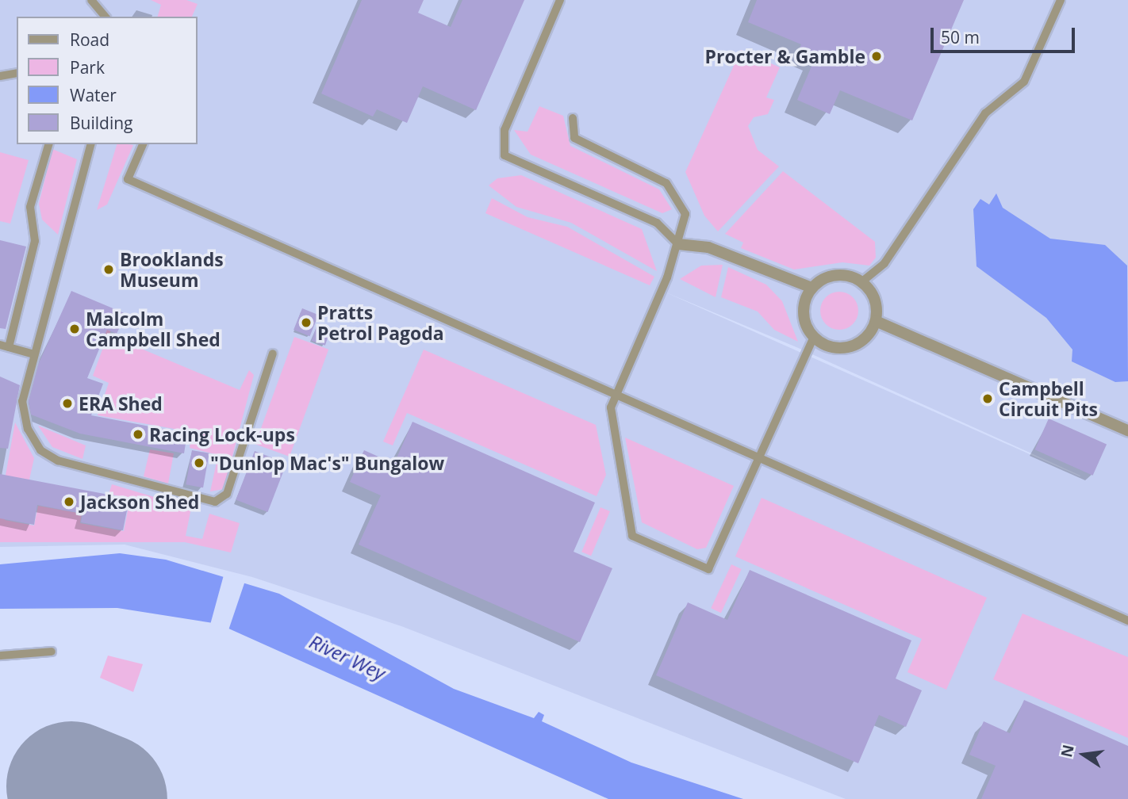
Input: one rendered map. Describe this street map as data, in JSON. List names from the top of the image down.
{
  "water": ["River Wey"],
  "places": [
    "Procter & Gamble",
    "Brooklands Museum",
    "Pratts Petrol Pagoda",
    "Malcolm Campbell Shed",
    "Campbell Circuit Pits",
    "ERA Shed",
    "Racing Lock-ups",
    "\"Dunlop Mac's\" Bungalow",
    "Jackson Shed"
  ],
  "legend": [
    "Road",
    "Park",
    "Water",
    "Building"
  ],
  "scale_bar": "50 m",
  "north": "left"
}
